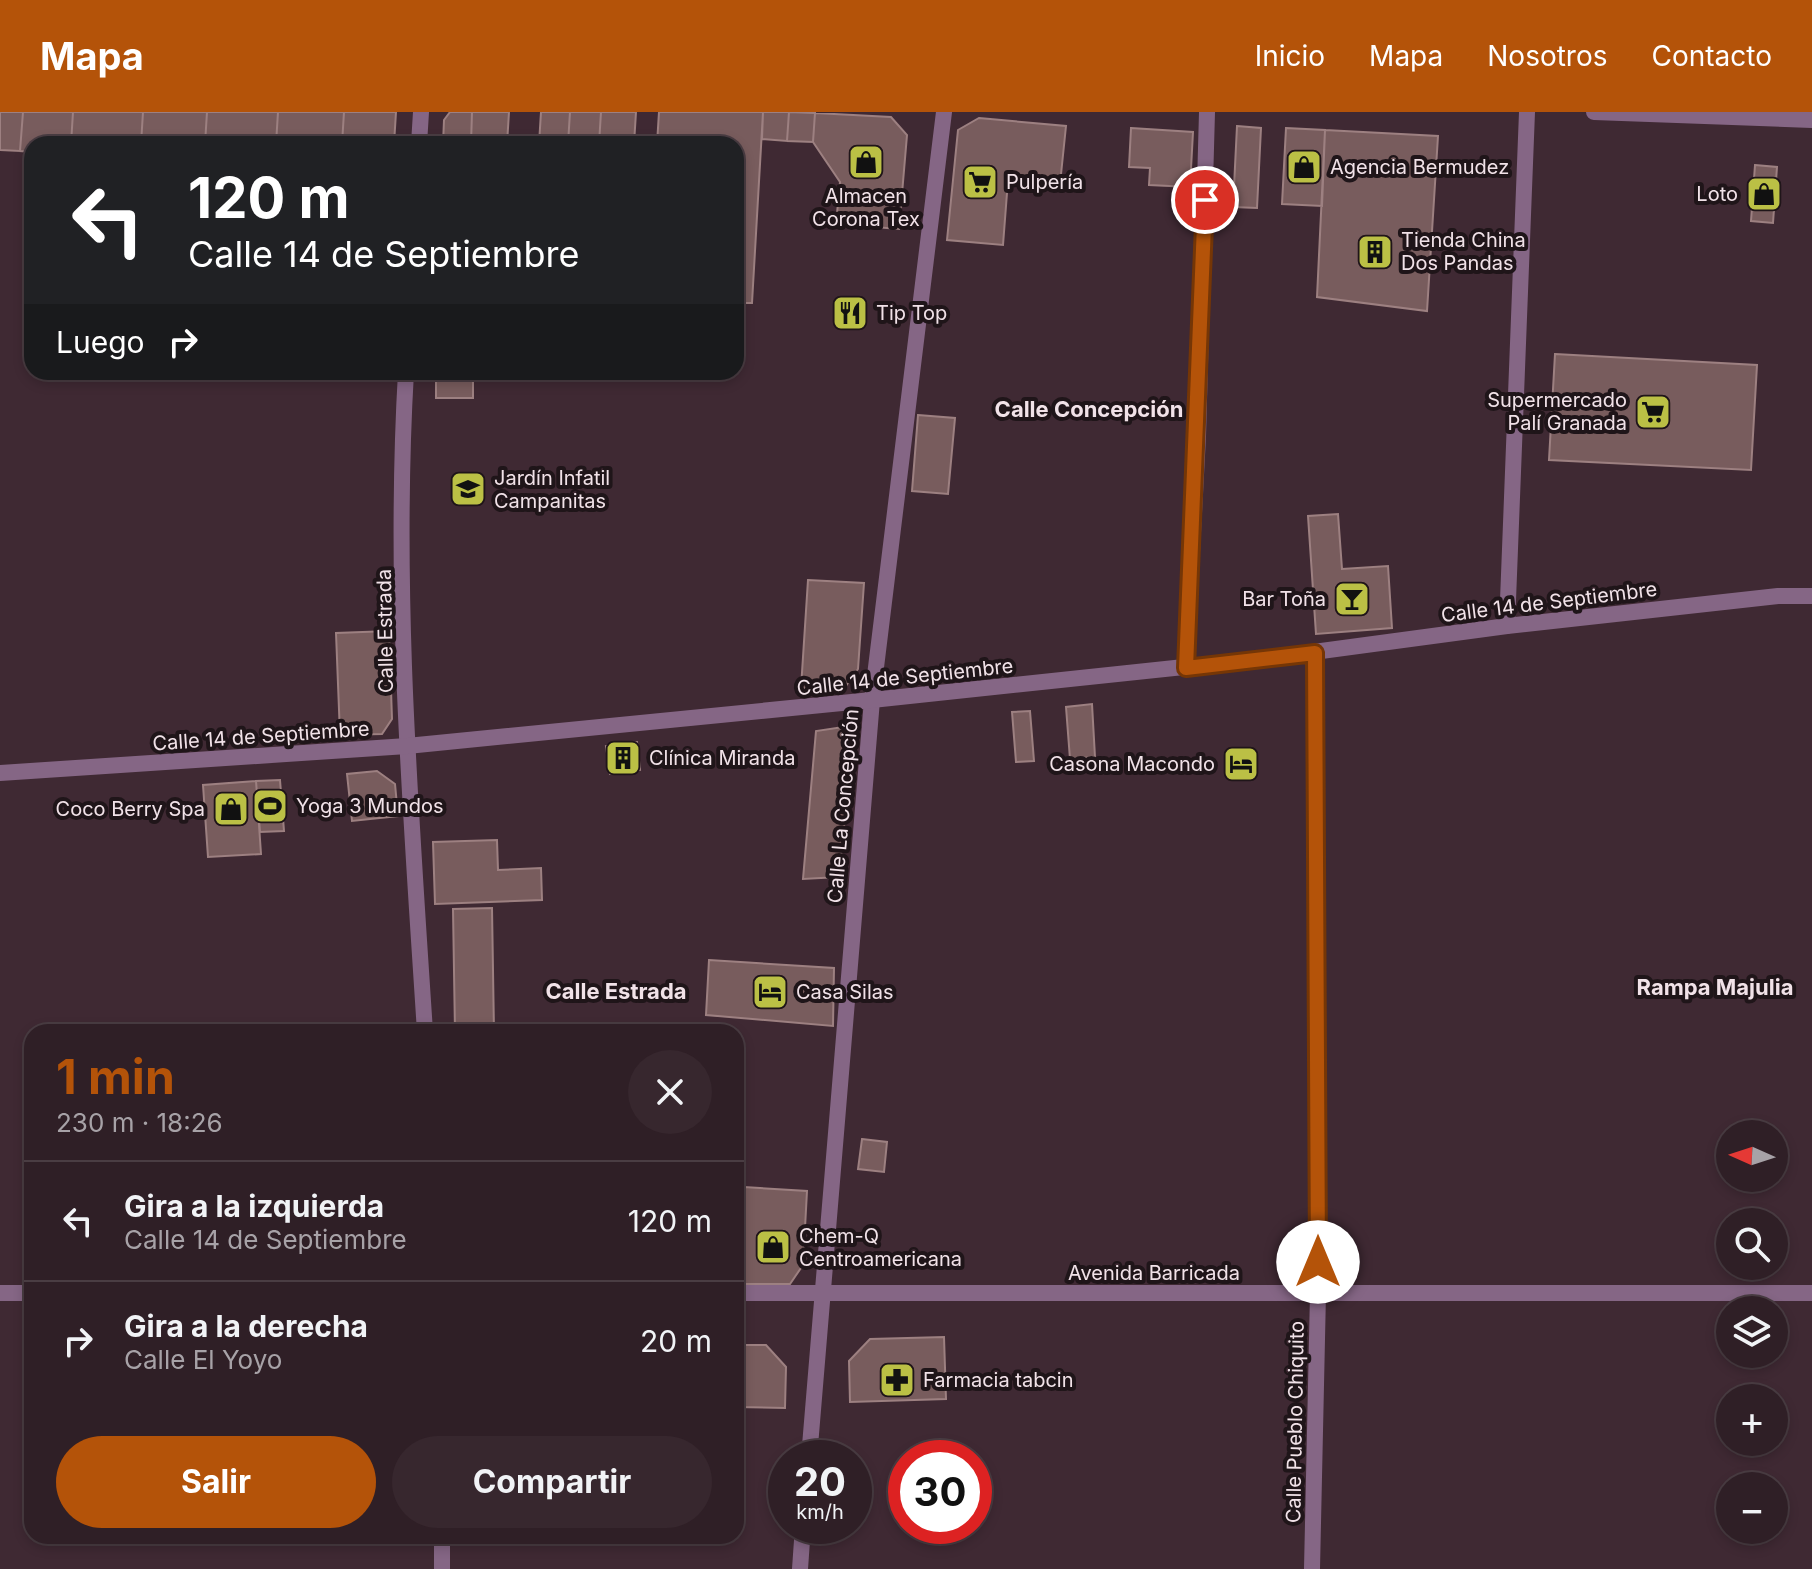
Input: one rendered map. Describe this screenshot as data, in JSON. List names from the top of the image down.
{
  "streets": {
    "street": [
      "Calle 14 de Septiembre",
      "Calle Estrada",
      "Calle La Concepción",
      "Avenida Barricada",
      "Calle Pueblo Chiquito"
    ]
  },
  "crossings": [
    ["Calle 14 de Septiembre", "Calle Estrada"],
    ["Calle 14 de Septiembre", "Calle La Concepción"],
    ["Calle 14 de Septiembre", "Calle Pueblo Chiquito"],
    ["Calle La Concepción", "Avenida Barricada"],
    ["Avenida Barricada", "Calle Pueblo Chiquito"]
  ],
  "districts": ["Calle Concepción", "Rampa Majulia", "Calle Estrada"],
  "places": {
    "shop": [
      "Almacen Corona Tex",
      "Agencia Bermudez",
      "Loto",
      "Coco Berry Spa",
      "Chem-Q Centroamericana"
    ],
    "supermarket": ["Pulpería", "Supermercado Palí Granada"],
    "building": ["Tienda China Dos Pandas", "Clínica Miranda"],
    "restaurant": ["Tip Top"],
    "school or university": ["Jardín Infatil Campanitas"],
    "bar": ["Bar Toña"],
    "hotel": ["Casona Macondo", "Casa Silas"],
    "sports": ["Yoga 3 Mundos"],
    "pharmacy": ["Farmacia tabcin"]
  },
  "north": "left",
  "page": {
    "header": "Mapa",
    "nav": [
      "Inicio",
      "Mapa",
      "Nosotros",
      "Contacto"
    ],
    "turn": ["120 m", "Calle 14 de Septiembre"],
    "then": "Luego",
    "heading": ["1 min", "230 m · 18:26"],
    "map_buttons": ["+", "−"],
    "list": [
      {
        "name": "Gira a la izquierda",
        "note": "Calle 14 de Septiembre",
        "value": "120 m"
      },
      {
        "name": "Gira a la derecha",
        "note": "Calle El Yoyo",
        "value": "20 m"
      }
    ],
    "buttons": ["Salir", "Compartir"],
    "speed": "20 km/h",
    "limit": "30"
  }
}
